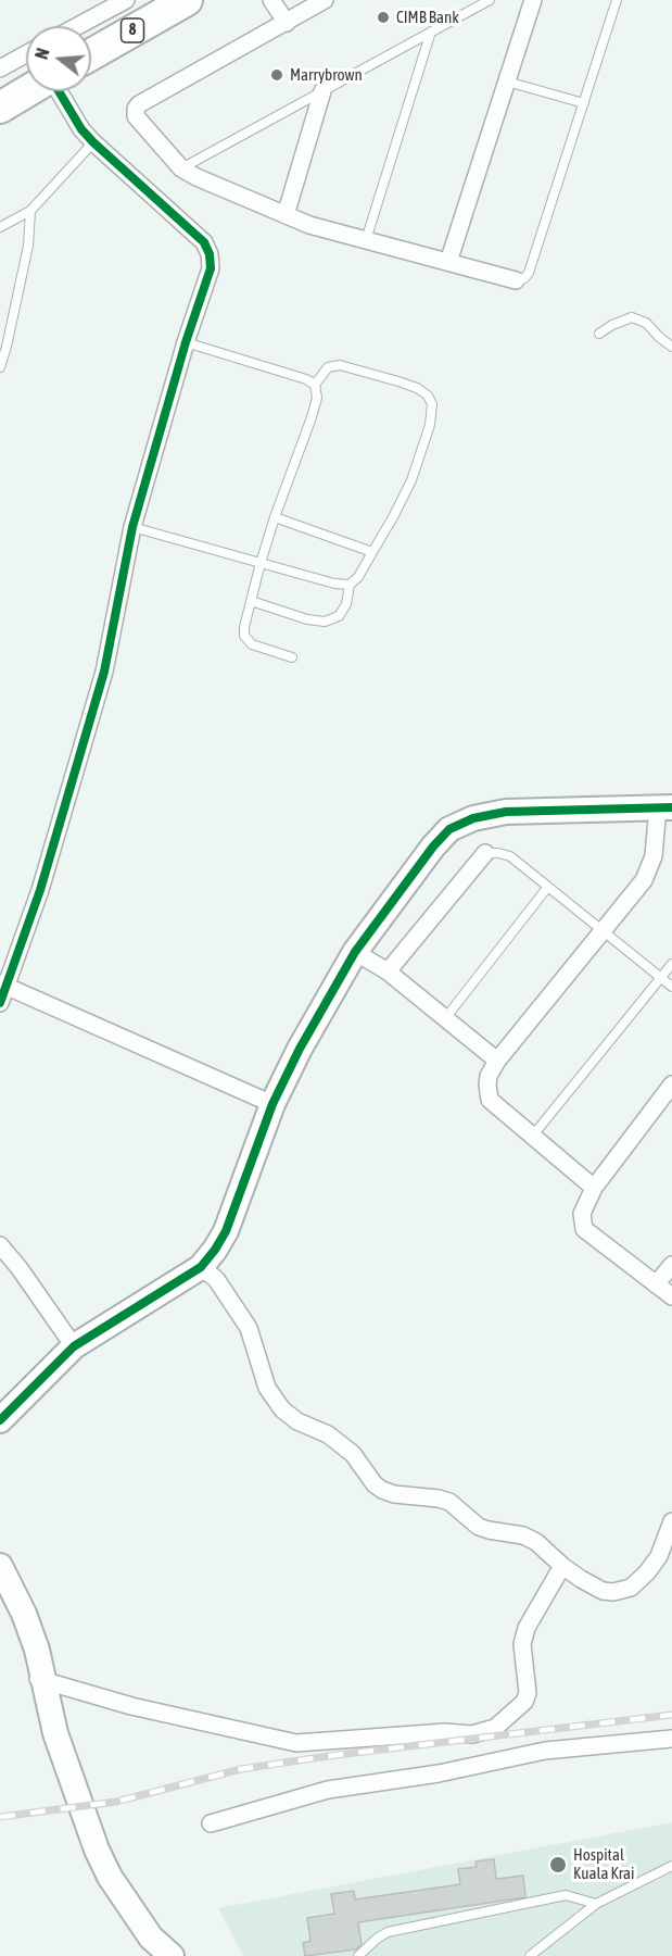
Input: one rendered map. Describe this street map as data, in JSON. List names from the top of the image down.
{
  "streets": {
    "highway": ["8"]
  },
  "places": ["CIMB Bank", "Marrybrown", "Hospital Kuala Krai"],
  "north": "left"
}
